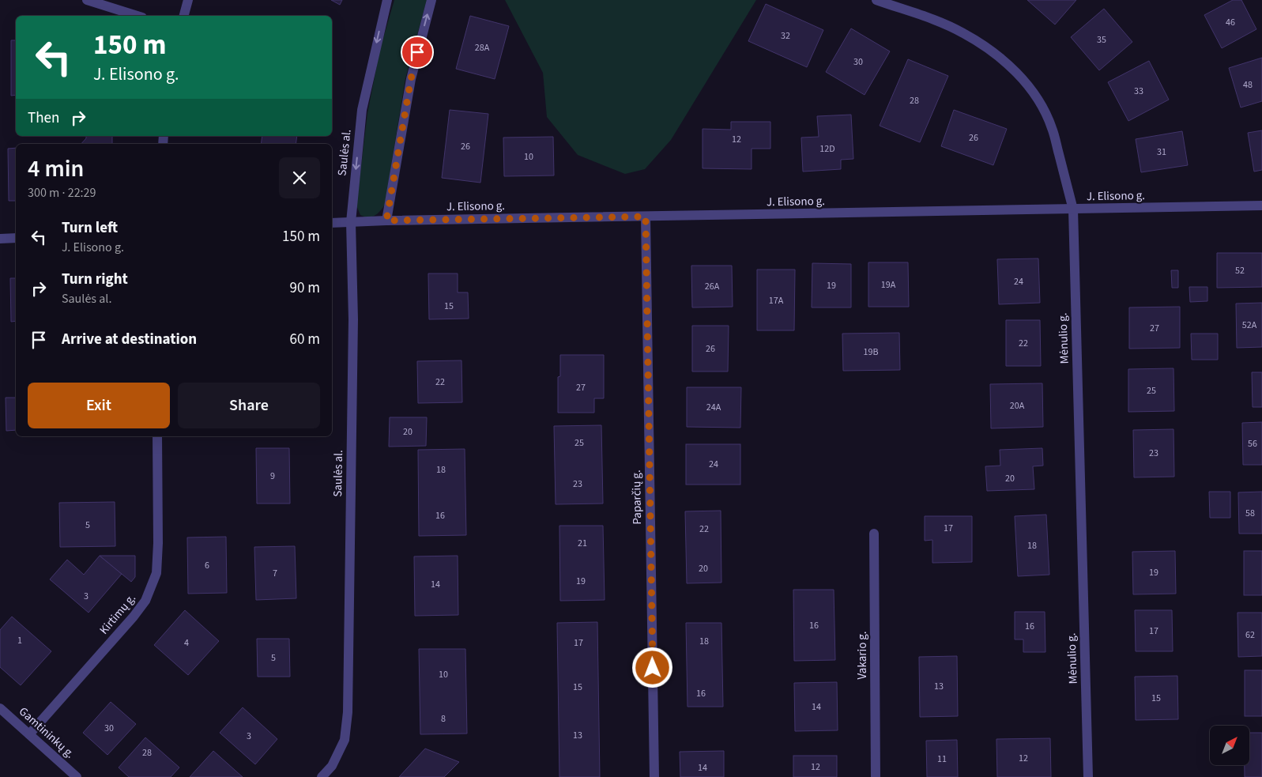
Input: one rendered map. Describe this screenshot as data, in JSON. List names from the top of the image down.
{
  "streets": {
    "street": [
      "Saulės al.",
      "J. Elisono g.",
      "Mėnulio g.",
      "Paparčių g.",
      "Kirtimų g.",
      "Vakario g.",
      "Gamtininkų g."
    ]
  },
  "crossings": [
    ["Saulės al.", "J. Elisono g."],
    ["J. Elisono g.", "Mėnulio g."],
    ["J. Elisono g.", "Paparčių g."],
    ["Kirtimų g.", "Gamtininkų g."]
  ],
  "house_numbers": [
    "46",
    "32",
    "35",
    "28A",
    "30",
    "48",
    "33",
    "28",
    "26",
    "12",
    "26",
    "12D",
    "31",
    "10",
    "52",
    "24",
    "19A",
    "19",
    "26A",
    "17A",
    "15",
    "52A",
    "27",
    "22",
    "26",
    "19B",
    "22",
    "27",
    "25",
    "20A",
    "24A",
    "20",
    "25",
    "56",
    "23",
    "24",
    "18",
    "9",
    "20",
    "23",
    "58",
    "16",
    "5",
    "17",
    "22",
    "21",
    "18",
    "6",
    "20",
    "19",
    "7",
    "19",
    "14",
    "3",
    "16",
    "16",
    "17",
    "62",
    "1",
    "18",
    "4",
    "17",
    "5",
    "10",
    "13",
    "15",
    "16",
    "15",
    "14",
    "8",
    "30",
    "13",
    "3",
    "28",
    "12",
    "11",
    "12",
    "14"
  ],
  "north": "top right",
  "page": {
    "turn": ["150 m", "J. Elisono g."],
    "then": "Then",
    "heading": ["4 min", "300 m · 22:29"],
    "list": [
      {
        "name": "Turn left",
        "note": "J. Elisono g.",
        "value": "150 m"
      },
      {
        "name": "Turn right",
        "note": "Saulės al.",
        "value": "90 m"
      },
      {
        "name": "Arrive at destination",
        "value": "60 m"
      }
    ],
    "buttons": ["Exit", "Share"]
  }
}
